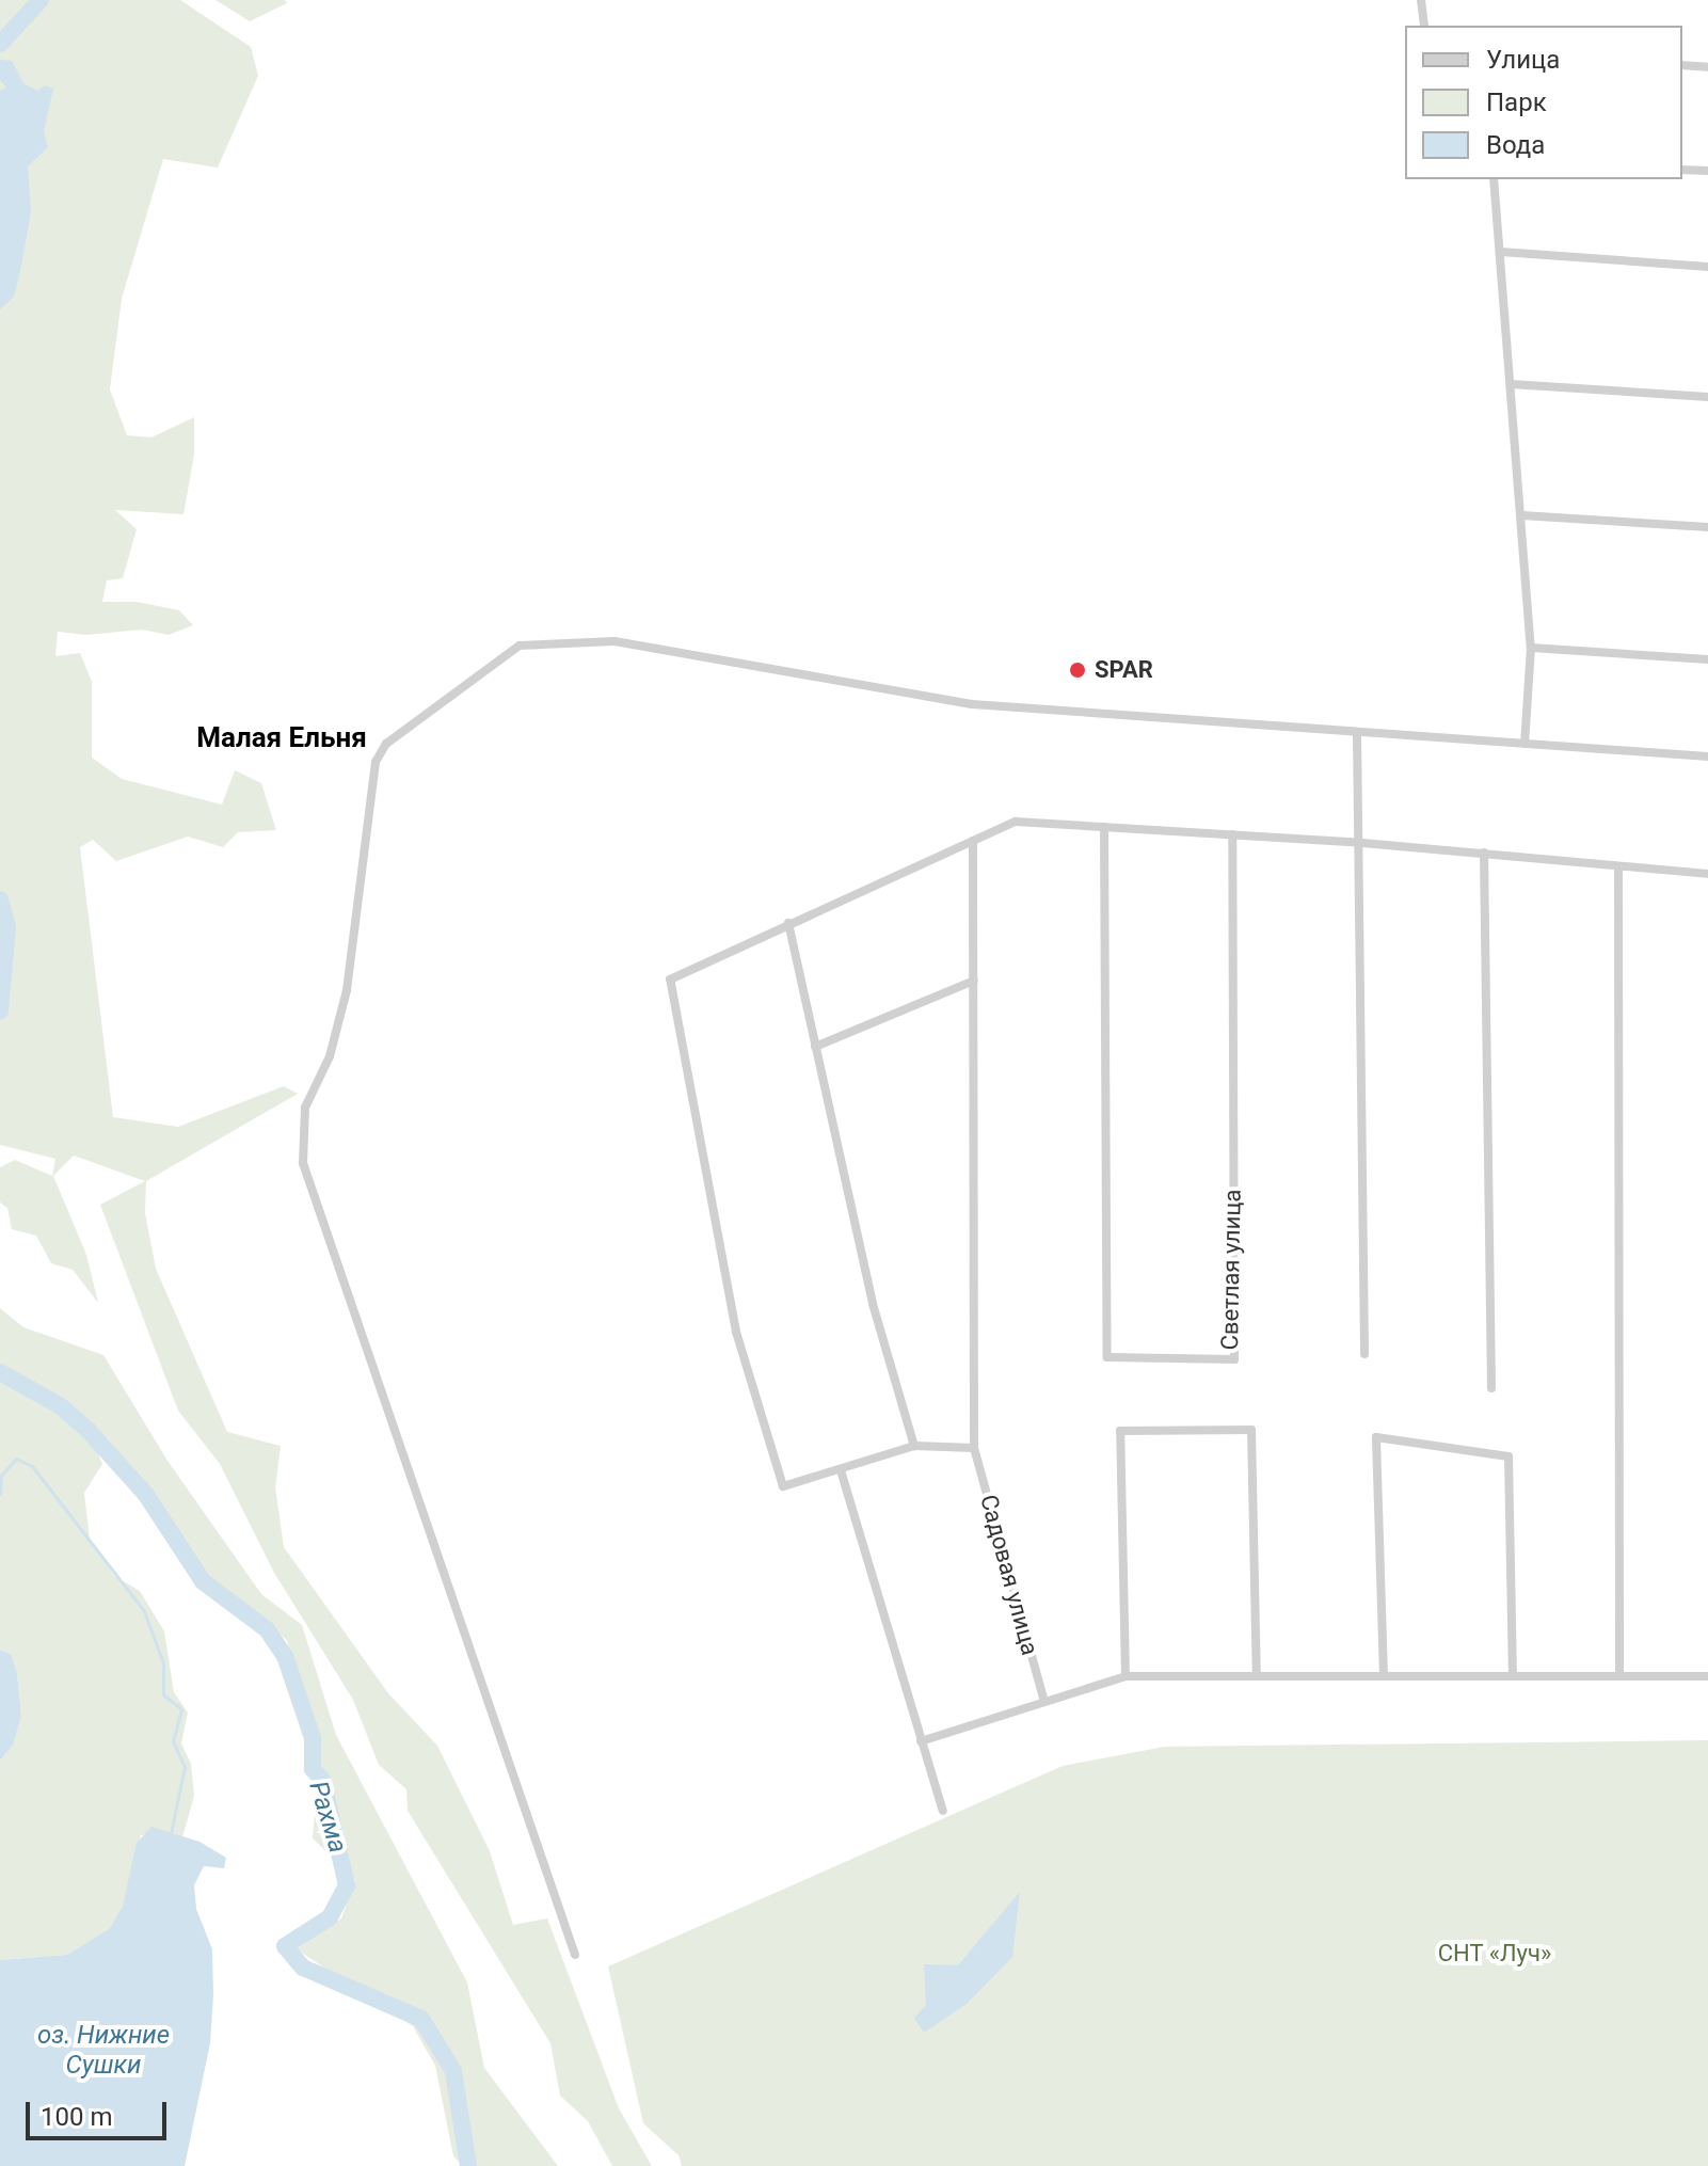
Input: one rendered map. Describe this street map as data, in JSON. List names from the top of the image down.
{
  "streets": {
    "street": ["Светлая улица", "Садовая улица"]
  },
  "districts": ["Малая Ельня"],
  "water": ["Рахма", "оз. Нижние Сушки"],
  "parks": ["СНТ «Луч»"],
  "places": ["SPAR"],
  "legend": ["Улица", "Парк", "Вода"],
  "scale_bar": "100 m"
}
